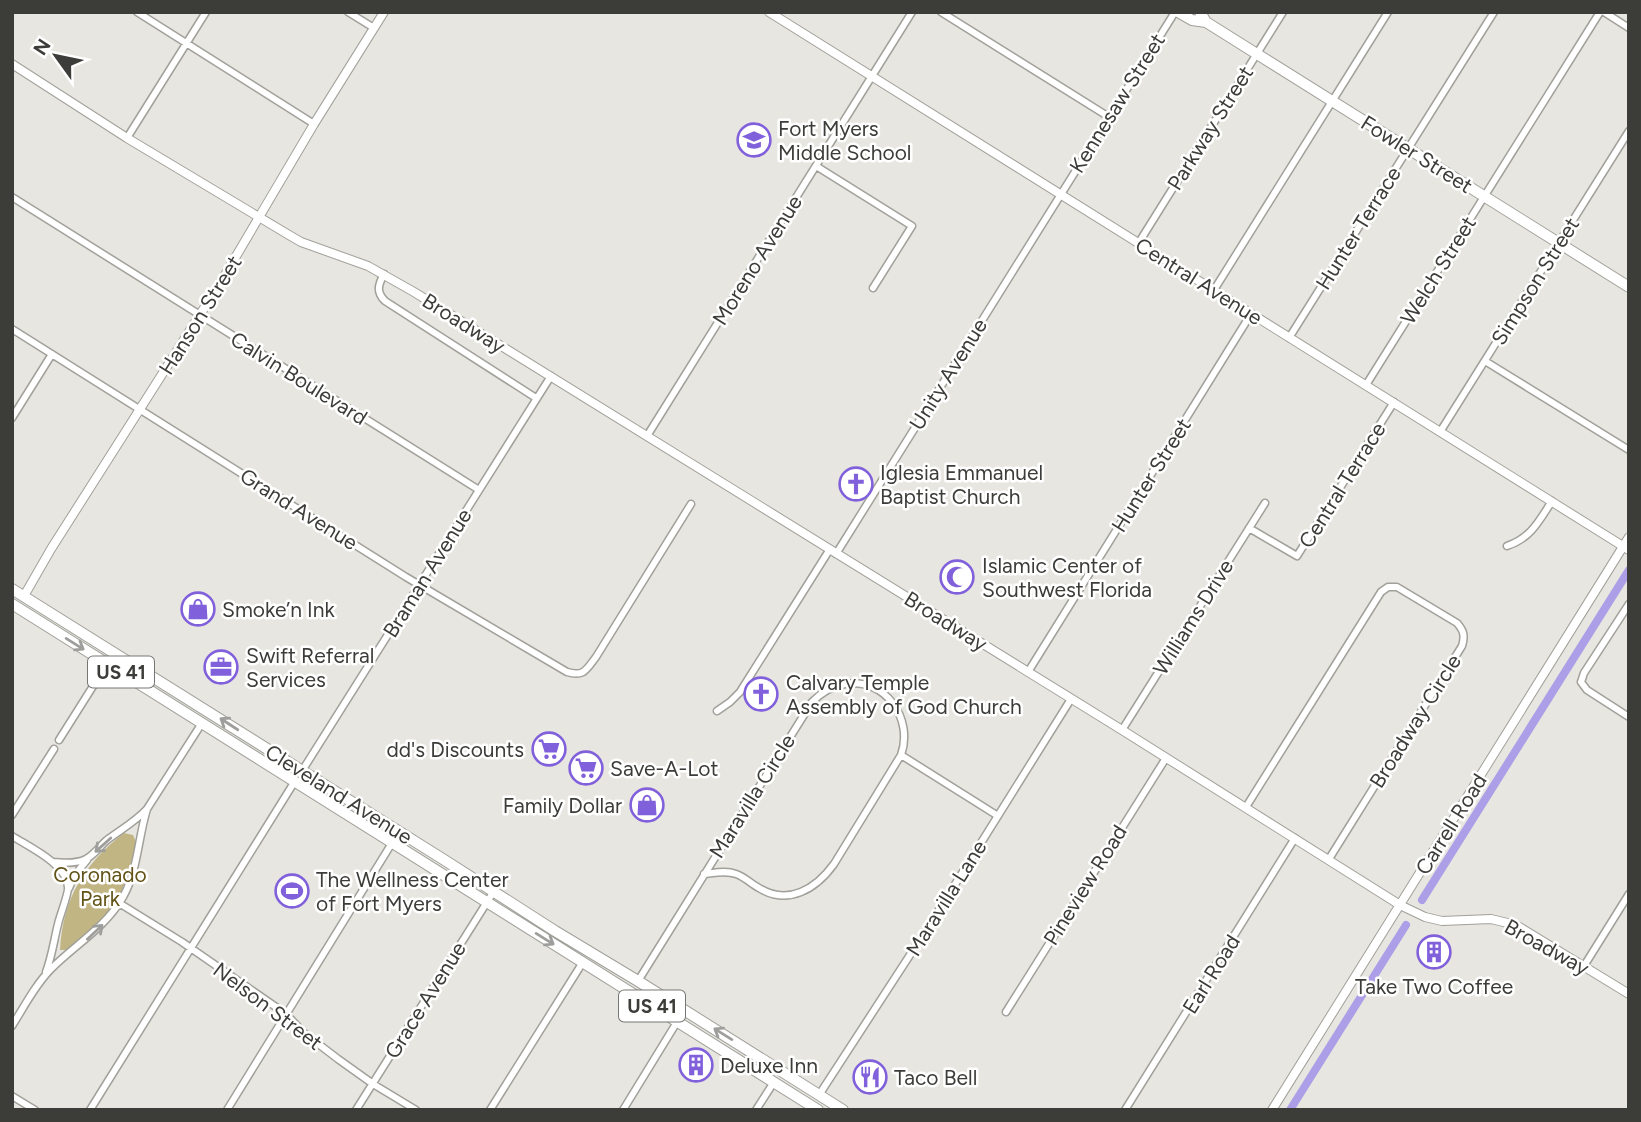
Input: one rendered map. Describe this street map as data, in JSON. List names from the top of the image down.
{
  "streets": {
    "main road": ["Fowler Street", "US 41", "Cleveland Avenue"],
    "street": [
      "Kennesaw Street",
      "Parkway Street",
      "Hunter Terrace",
      "Moreno Avenue",
      "Welch Street",
      "Central Avenue",
      "Simpson Street",
      "Hanson Street",
      "Broadway",
      "Unity Avenue",
      "Calvin Boulevard",
      "Hunter Street",
      "Central Terrace",
      "Grand Avenue",
      "Braman Avenue",
      "Williams Drive",
      "Broadway Circle",
      "Maravilla Circle",
      "Carrell Road",
      "Pineview Road",
      "Maravilla Lane",
      "Earl Road",
      "Grace Avenue",
      "Nelson Street"
    ]
  },
  "crossings": [
    ["Kennesaw Street", "Fowler Street"],
    ["Kennesaw Street", "Central Avenue"],
    ["Kennesaw Street", "Unity Avenue"],
    ["Parkway Street", "Fowler Street"],
    ["Parkway Street", "Central Avenue"],
    ["Fowler Street", "Hunter Terrace"],
    ["Fowler Street", "Welch Street"],
    ["Fowler Street", "Simpson Street"],
    ["Hunter Terrace", "Central Avenue"],
    ["Moreno Avenue", "Central Avenue"],
    ["Moreno Avenue", "Broadway"],
    ["Welch Street", "Central Avenue"],
    ["Central Avenue", "Simpson Street"],
    ["Central Avenue", "Unity Avenue"],
    ["Central Avenue", "Hunter Street"],
    ["Central Avenue", "Central Terrace"],
    ["Central Avenue", "Carrell Road"],
    ["Hanson Street", "Broadway"],
    ["Hanson Street", "Calvin Boulevard"],
    ["Hanson Street", "Grand Avenue"],
    ["Hanson Street", "Cleveland Avenue"],
    ["Broadway", "Unity Avenue"],
    ["Broadway", "Hunter Street"],
    ["Broadway", "Braman Avenue"],
    ["Broadway", "Williams Drive"],
    ["Broadway", "Broadway Circle"],
    ["Broadway", "Carrell Road"],
    ["Broadway", "Pineview Road"],
    ["Broadway", "Maravilla Lane"],
    ["Broadway", "Earl Road"],
    ["Calvin Boulevard", "Braman Avenue"],
    ["Central Terrace", "Williams Drive"],
    ["Grand Avenue", "Braman Avenue"],
    ["Braman Avenue", "Cleveland Avenue"],
    ["Cleveland Avenue", "Maravilla Circle"],
    ["Cleveland Avenue", "Maravilla Lane"],
    ["Cleveland Avenue", "Grace Avenue"],
    ["Grace Avenue", "Nelson Street"]
  ],
  "parks": ["Coronado Park"],
  "places": {
    "school or university": ["Fort Myers Middle School"],
    "church": ["Iglesia Emmanuel Baptist Church", "Calvary Temple Assembly of God Church"],
    "mosque": ["Islamic Center of Southwest Florida"],
    "shop": ["Smoke’n Ink", "Family Dollar"],
    "office": ["Swift Referral Services"],
    "supermarket": ["dd's Discounts", "Save-A-Lot"],
    "sports": ["The Wellness Center of Fort Myers"],
    "building": ["Take Two Coffee", "Deluxe Inn"],
    "restaurant": ["Taco Bell"]
  },
  "north": "top left"
}
